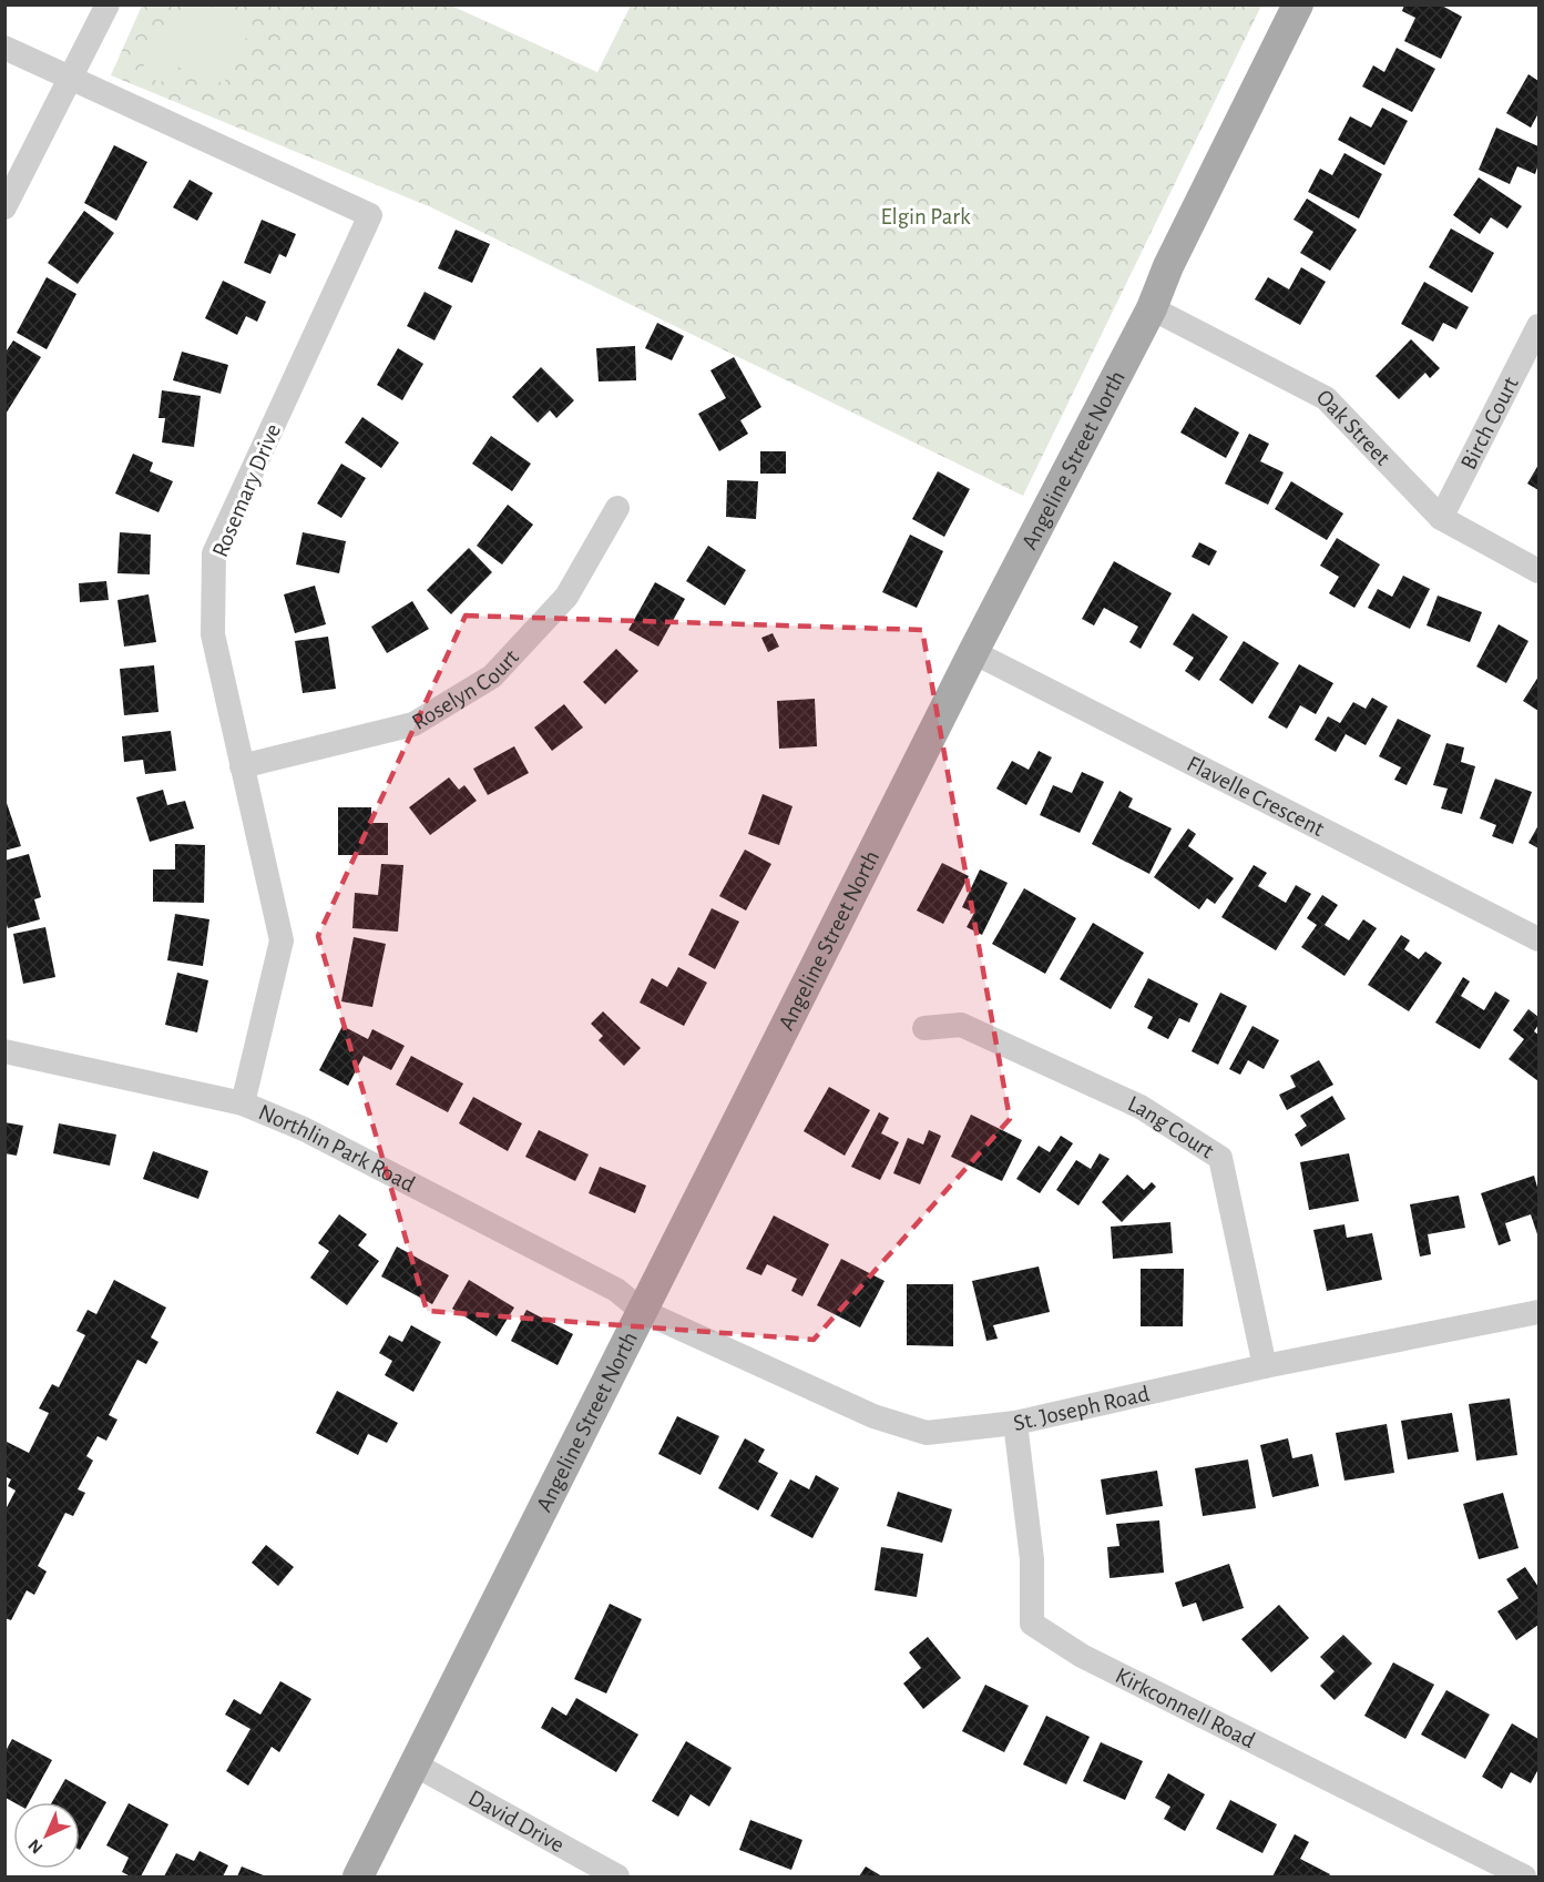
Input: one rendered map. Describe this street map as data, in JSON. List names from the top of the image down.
{
  "streets": {
    "main road": ["Angeline Street North"],
    "street": [
      "Birch Court",
      "Oak Street",
      "Rosemary Drive",
      "Roselyn Court",
      "Flavelle Crescent",
      "Lang Court",
      "Northlin Park Road",
      "St. Joseph Road",
      "Kirkconnell Road",
      "David Drive"
    ]
  },
  "crossings": [
    ["Birch Court", "Oak Street"],
    ["Oak Street", "Angeline Street North"],
    ["Angeline Street North", "Flavelle Crescent"],
    ["Angeline Street North", "Northlin Park Road"],
    ["Angeline Street North", "St. Joseph Road"],
    ["Angeline Street North", "David Drive"],
    ["Rosemary Drive", "Roselyn Court"],
    ["Rosemary Drive", "Northlin Park Road"],
    ["Lang Court", "St. Joseph Road"],
    ["Northlin Park Road", "St. Joseph Road"],
    ["St. Joseph Road", "Kirkconnell Road"]
  ],
  "parks": ["Elgin Park"],
  "north": "bottom left"
}
